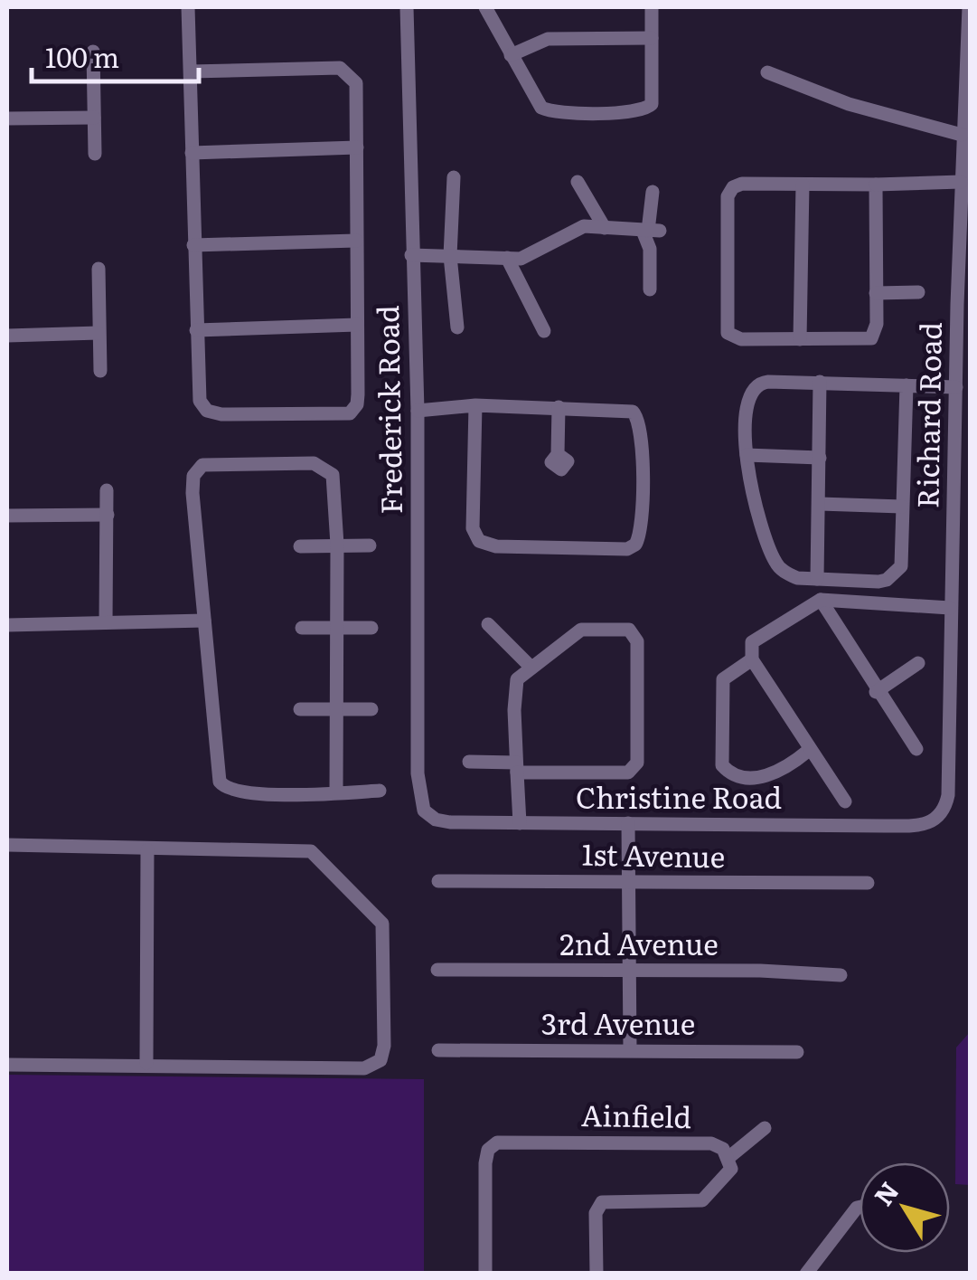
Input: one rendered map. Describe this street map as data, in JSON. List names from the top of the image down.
{
  "streets": {
    "street": [
      "Frederick Road",
      "Richard Road",
      "Christine Road",
      "1st Avenue",
      "2nd Avenue",
      "3rd Avenue",
      "Ainfield"
    ]
  },
  "crossings": [
    ["Frederick Road", "Christine Road"],
    ["Richard Road", "Christine Road"]
  ],
  "scale_bar": "100 m",
  "north": "top left"
}
